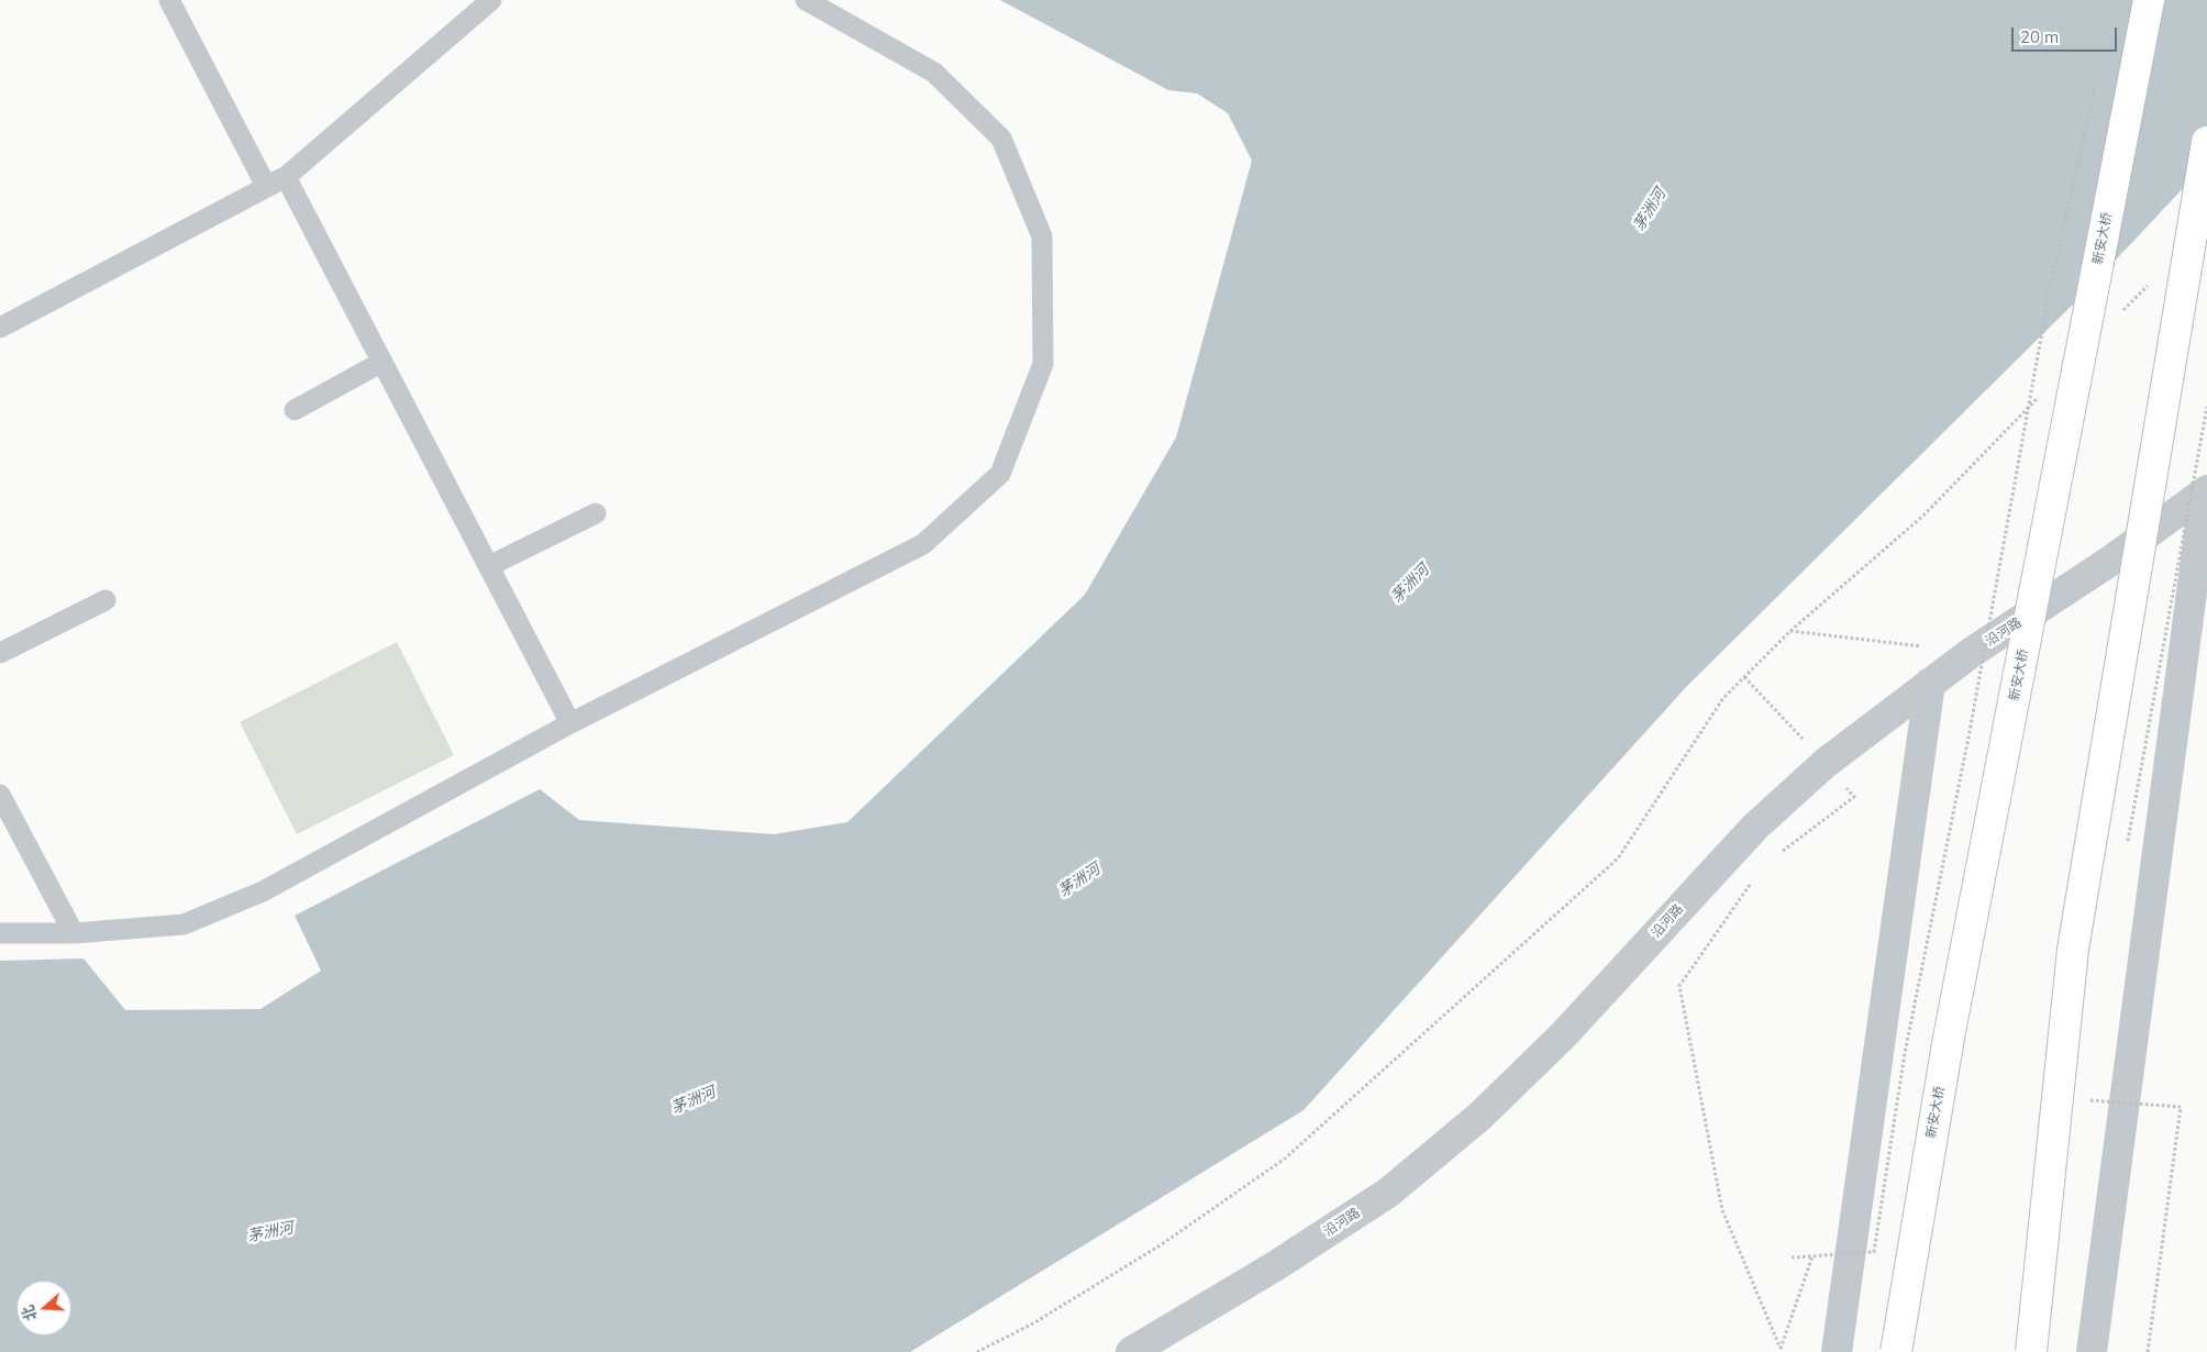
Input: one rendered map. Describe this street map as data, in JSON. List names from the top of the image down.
{
  "streets": {
    "main road": ["新安大桥"],
    "street": ["沿河路"]
  },
  "water": ["茅洲河"],
  "scale_bar": "20 m",
  "north": "left"
}
